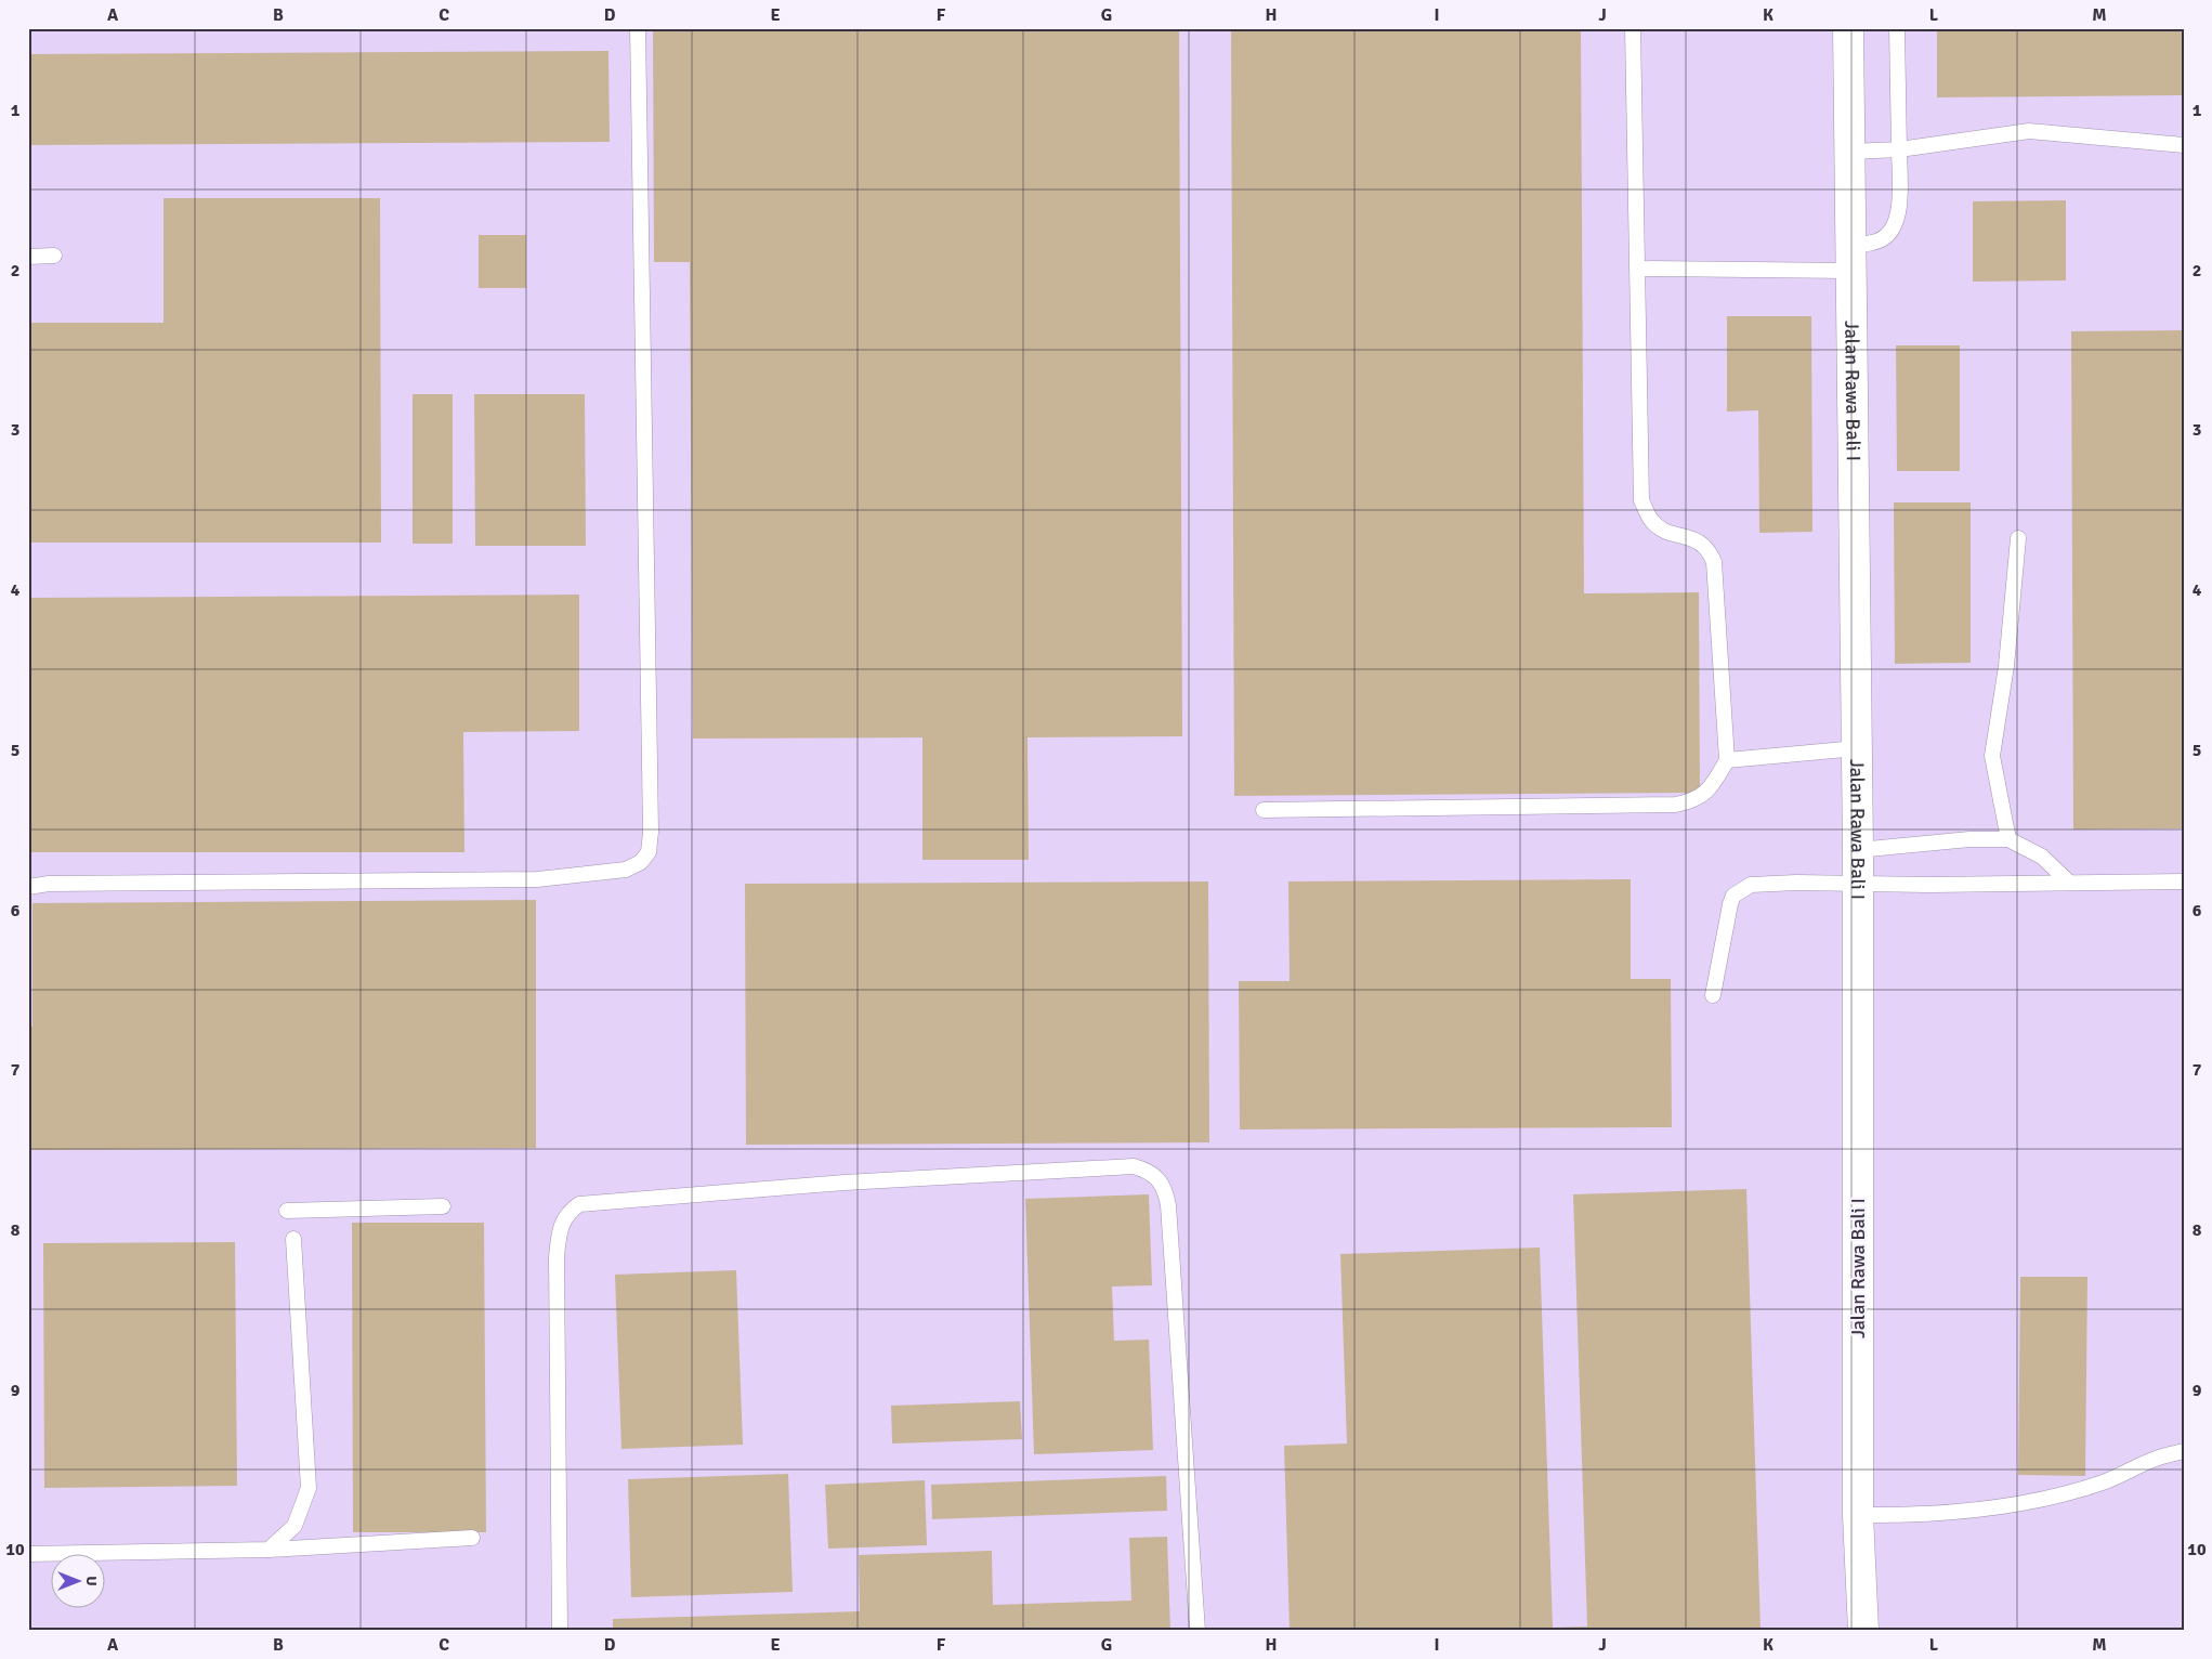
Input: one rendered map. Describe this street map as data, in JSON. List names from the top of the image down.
{
  "streets": {
    "street": ["Jalan Rawa Bali I"]
  },
  "north": "right",
  "grid": {
    "columns": [
      "A",
      "B",
      "C",
      "D",
      "E",
      "F",
      "G",
      "H",
      "I",
      "J",
      "K",
      "L",
      "M"
    ],
    "rows": [
      "1",
      "2",
      "3",
      "4",
      "5",
      "6",
      "7",
      "8",
      "9",
      "10"
    ]
  }
}
